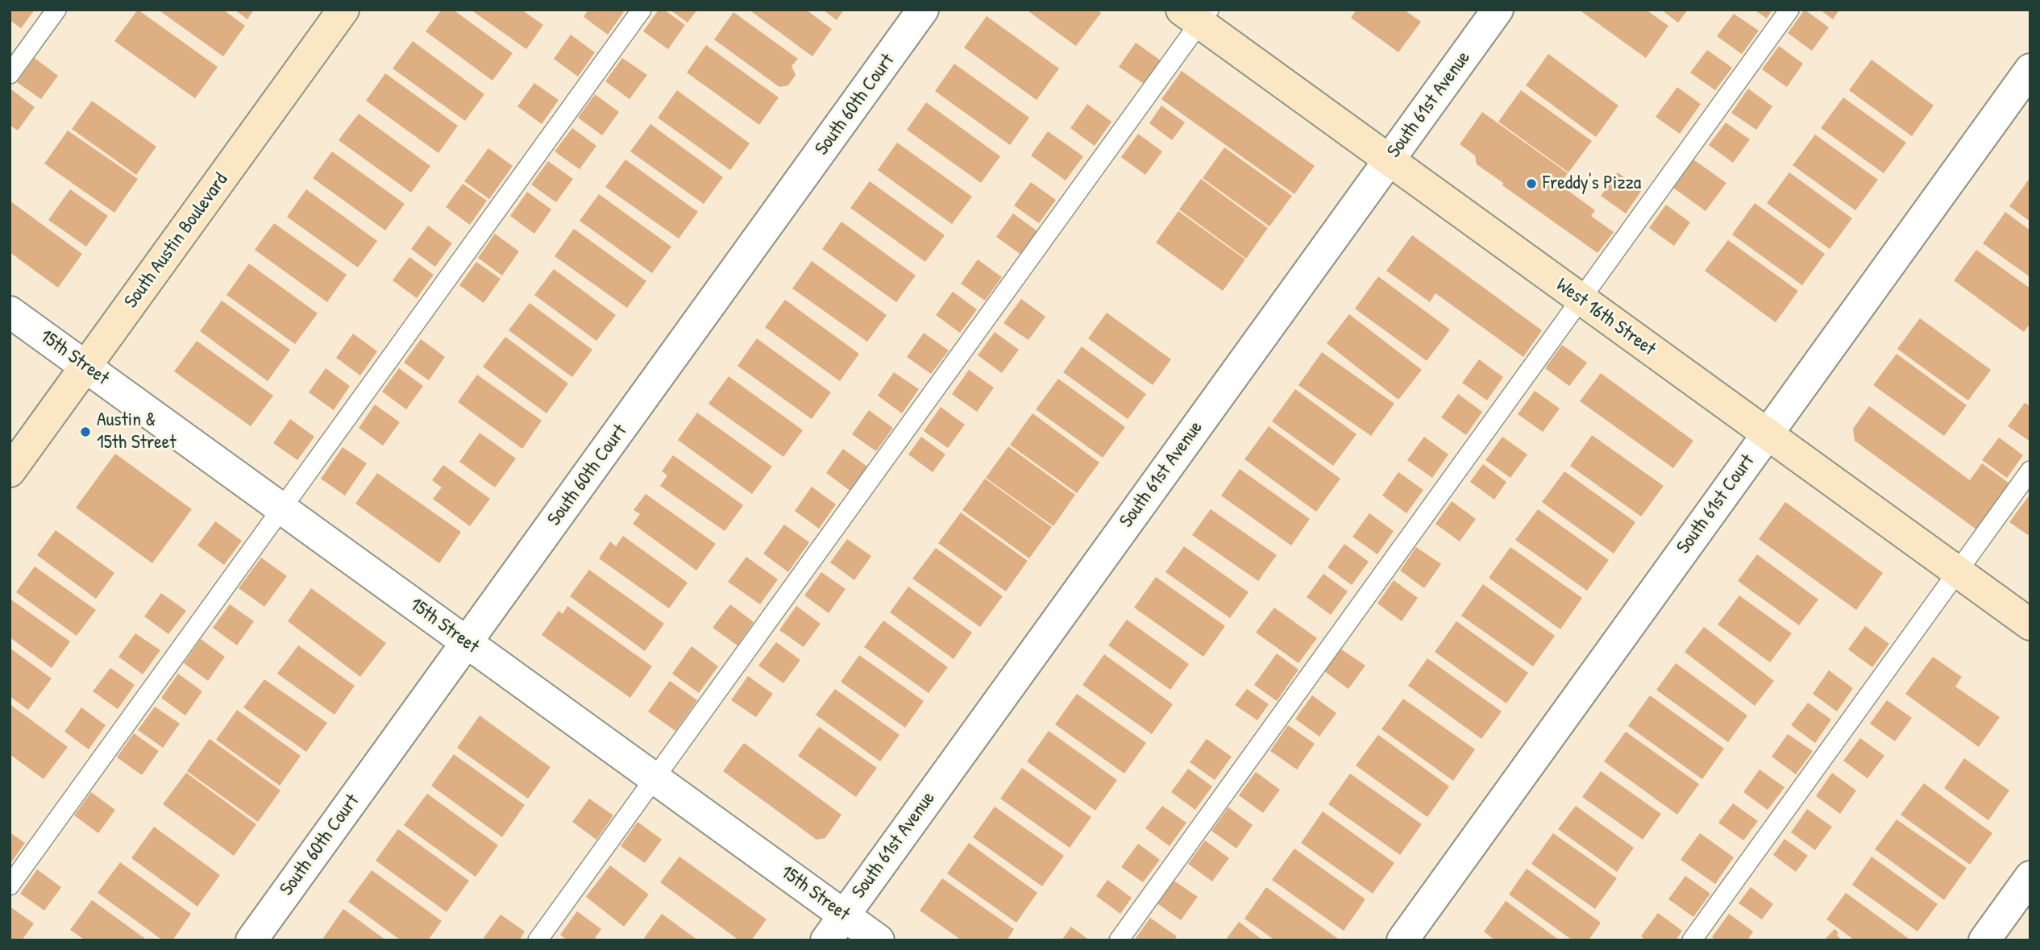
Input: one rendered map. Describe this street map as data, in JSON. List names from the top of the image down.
{
  "streets": {
    "street": [
      "South 60th Court",
      "South 61st Avenue",
      "South Austin Boulevard",
      "West 16th Street",
      "15th Street",
      "South 61st Court"
    ]
  },
  "crossings": [
    ["South 60th Court", "15th Street"],
    ["South 61st Avenue", "West 16th Street"],
    ["South 61st Avenue", "15th Street"],
    ["South Austin Boulevard", "15th Street"],
    ["West 16th Street", "South 61st Court"]
  ],
  "places": ["Freddy's Pizza", "Austin & 15th Street"]
}
